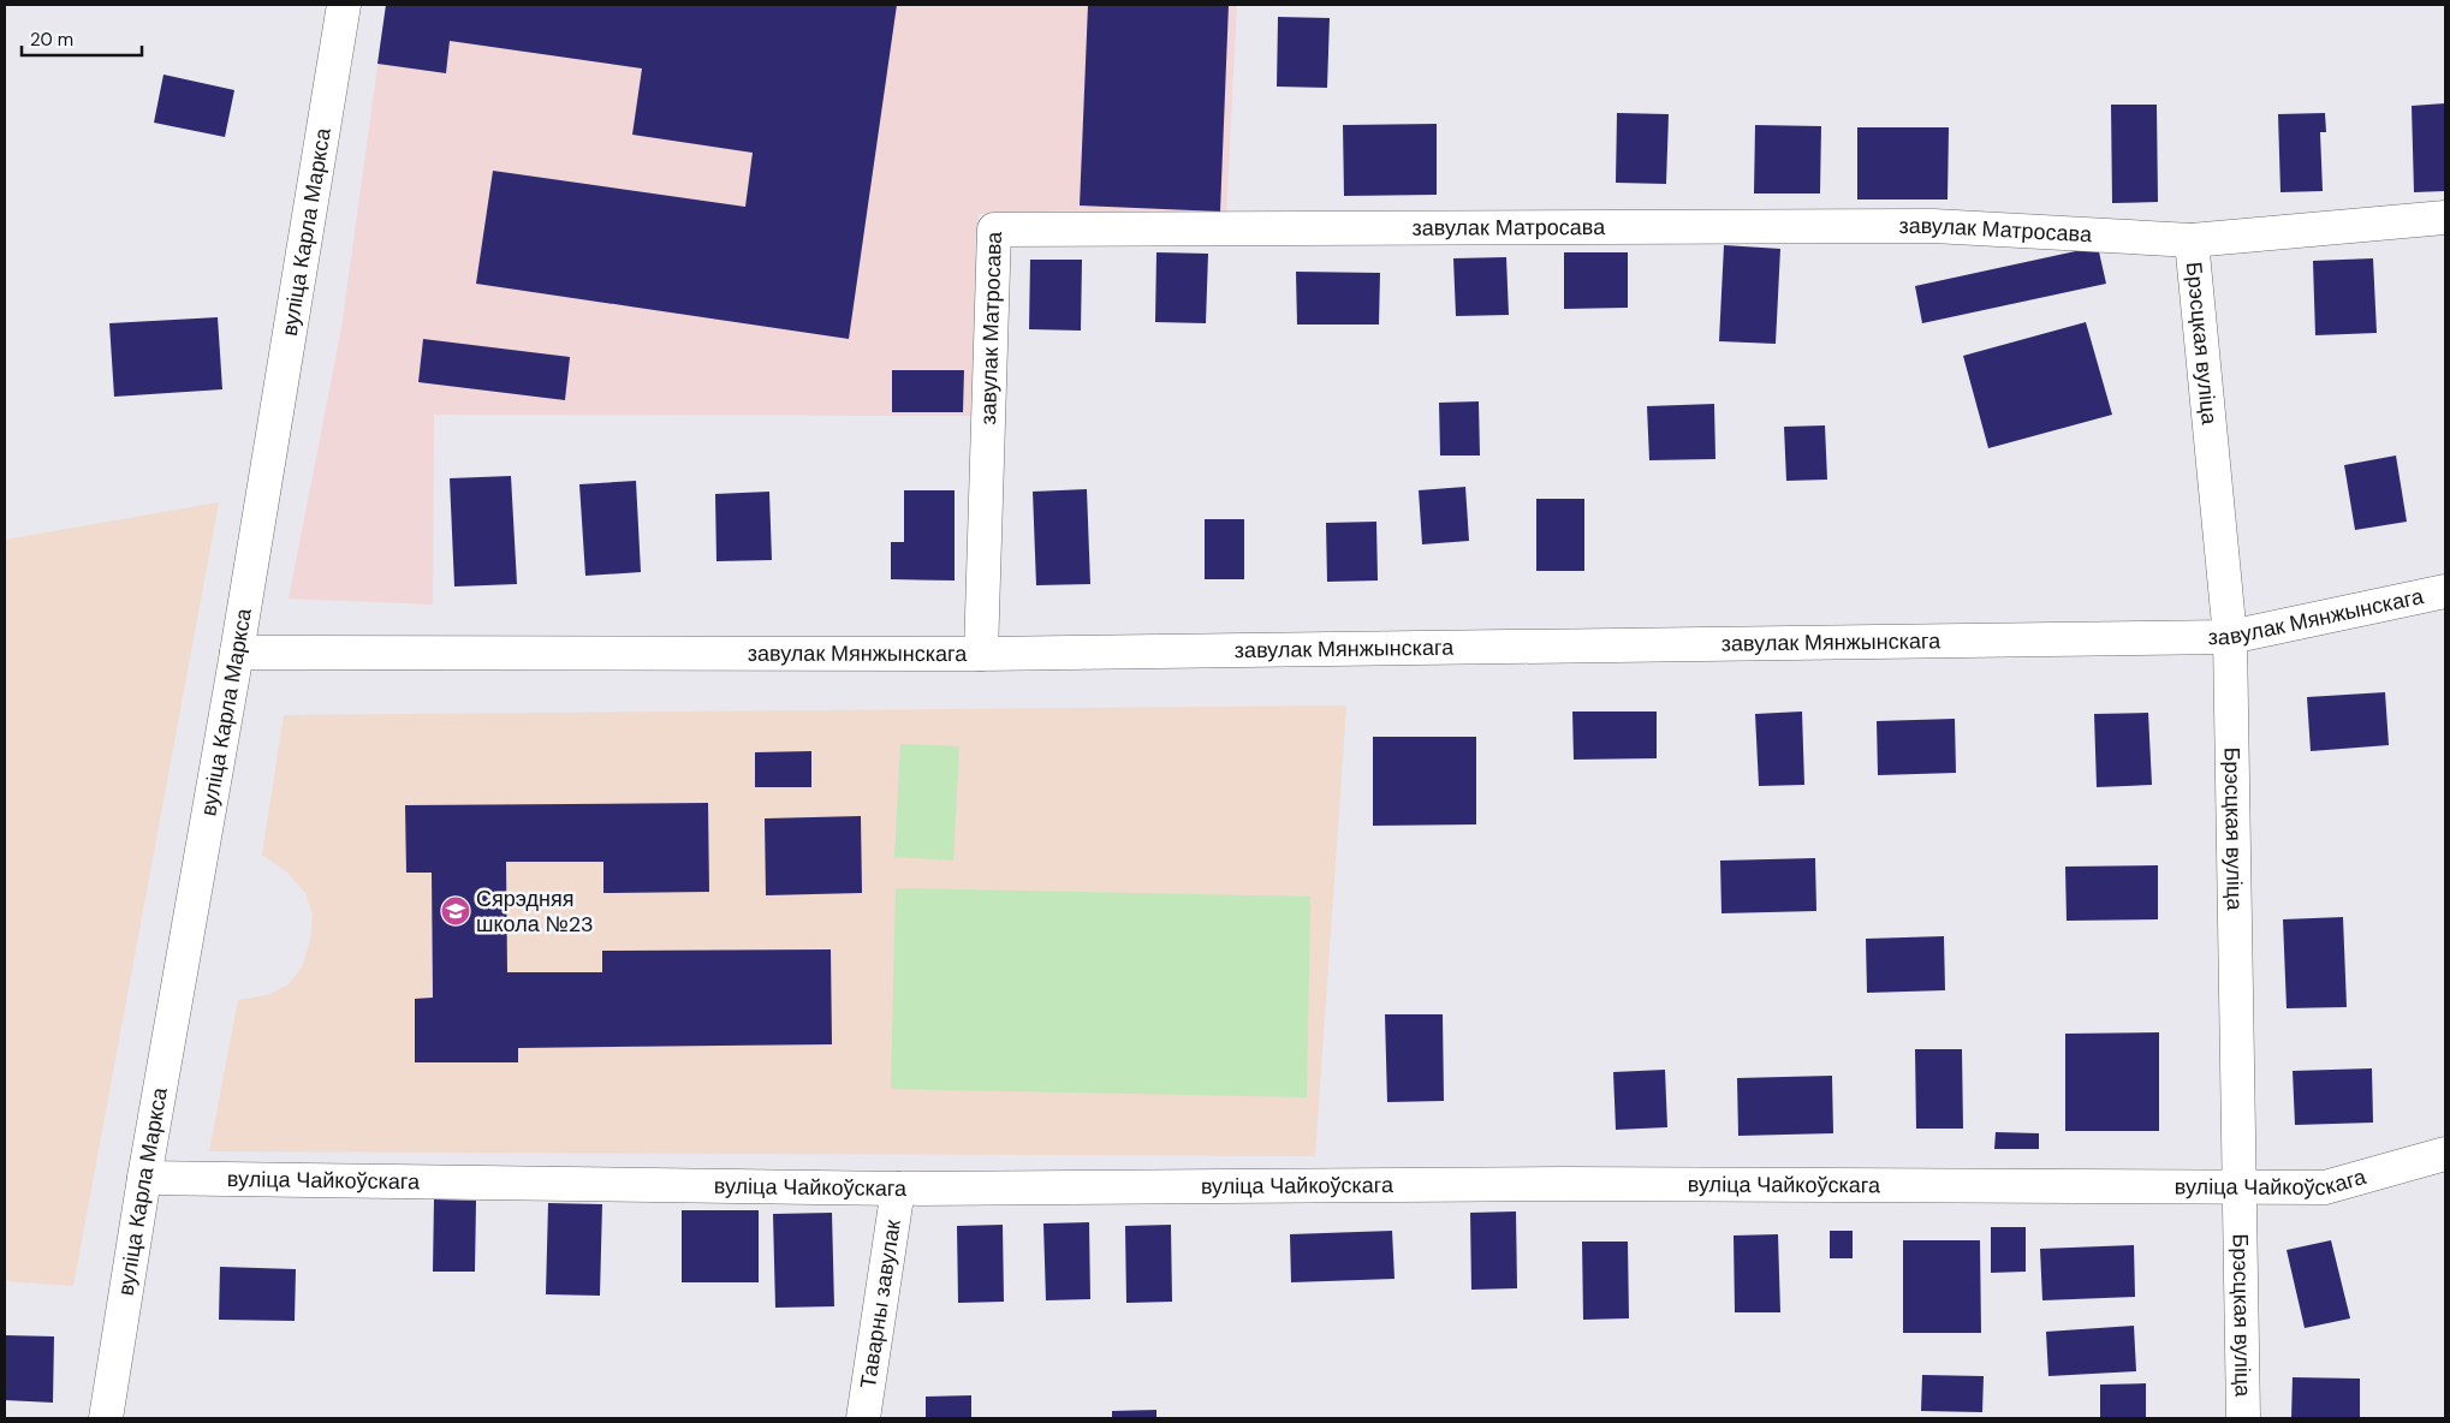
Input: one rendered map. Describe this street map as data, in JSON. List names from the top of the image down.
{
  "streets": {
    "street": [
      "завулак Матросава",
      "вуліца Карла Маркса",
      "Брэсцкая вуліца",
      "завулак Мянжынскага",
      "вуліца Чайкоўскага",
      "Таварны завулак"
    ]
  },
  "crossings": [
    ["завулак Матросава", "Брэсцкая вуліца"],
    ["завулак Матросава", "завулак Мянжынскага"],
    ["вуліца Карла Маркса", "завулак Мянжынскага"],
    ["вуліца Карла Маркса", "вуліца Чайкоўскага"],
    ["Брэсцкая вуліца", "завулак Мянжынскага"],
    ["Брэсцкая вуліца", "вуліца Чайкоўскага"],
    ["вуліца Чайкоўскага", "Таварны завулак"]
  ],
  "places": {
    "school or university": ["Сярэдняя школа №23"]
  },
  "scale_bar": "20 m"
}
